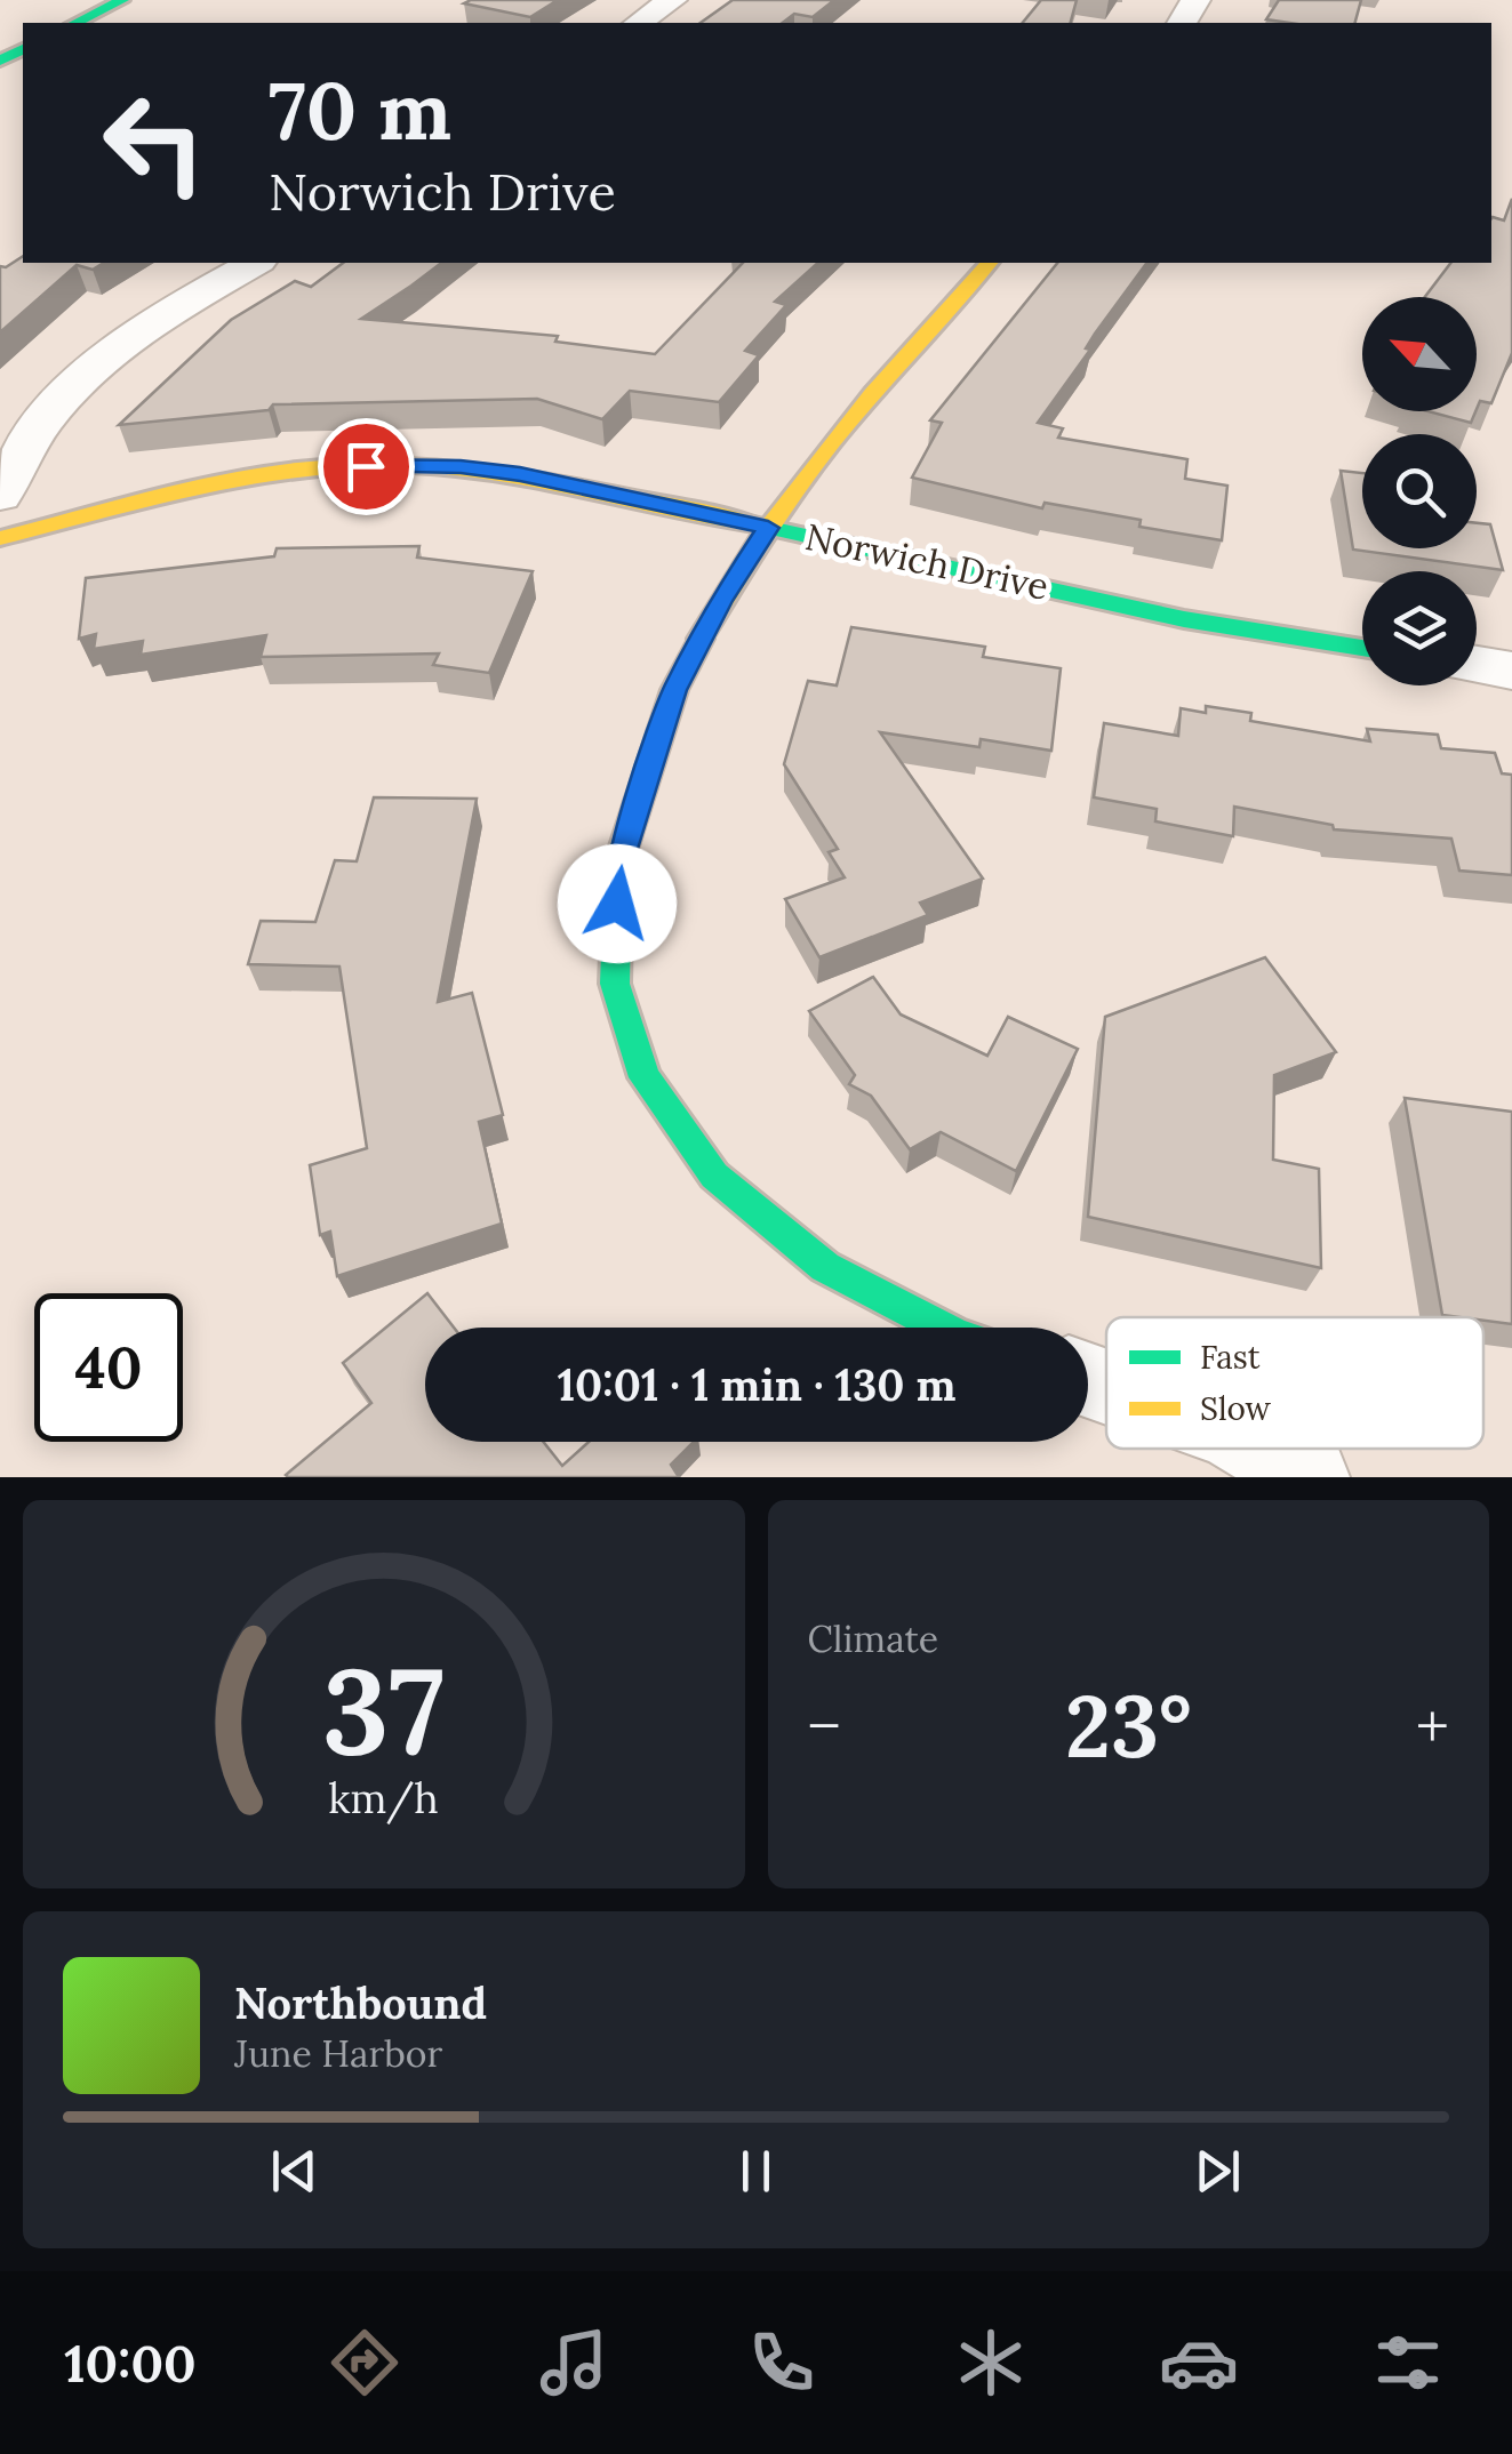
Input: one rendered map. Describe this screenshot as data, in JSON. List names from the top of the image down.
{
  "streets": {
    "street": ["Norwich Drive"]
  },
  "legend": ["Fast", "Slow"],
  "north": "top left",
  "page": {
    "turn": ["70 m", "Norwich Drive"],
    "limit": "40",
    "trip": "10:01 · 1 min · 130 m",
    "tile": "Climate",
    "heat": ["−", "23°", "+"],
    "song": ["Northbound", "June Harbor"],
    "tabs": "10:00",
    "gauge": ["37", "km/h"]
  }
}
